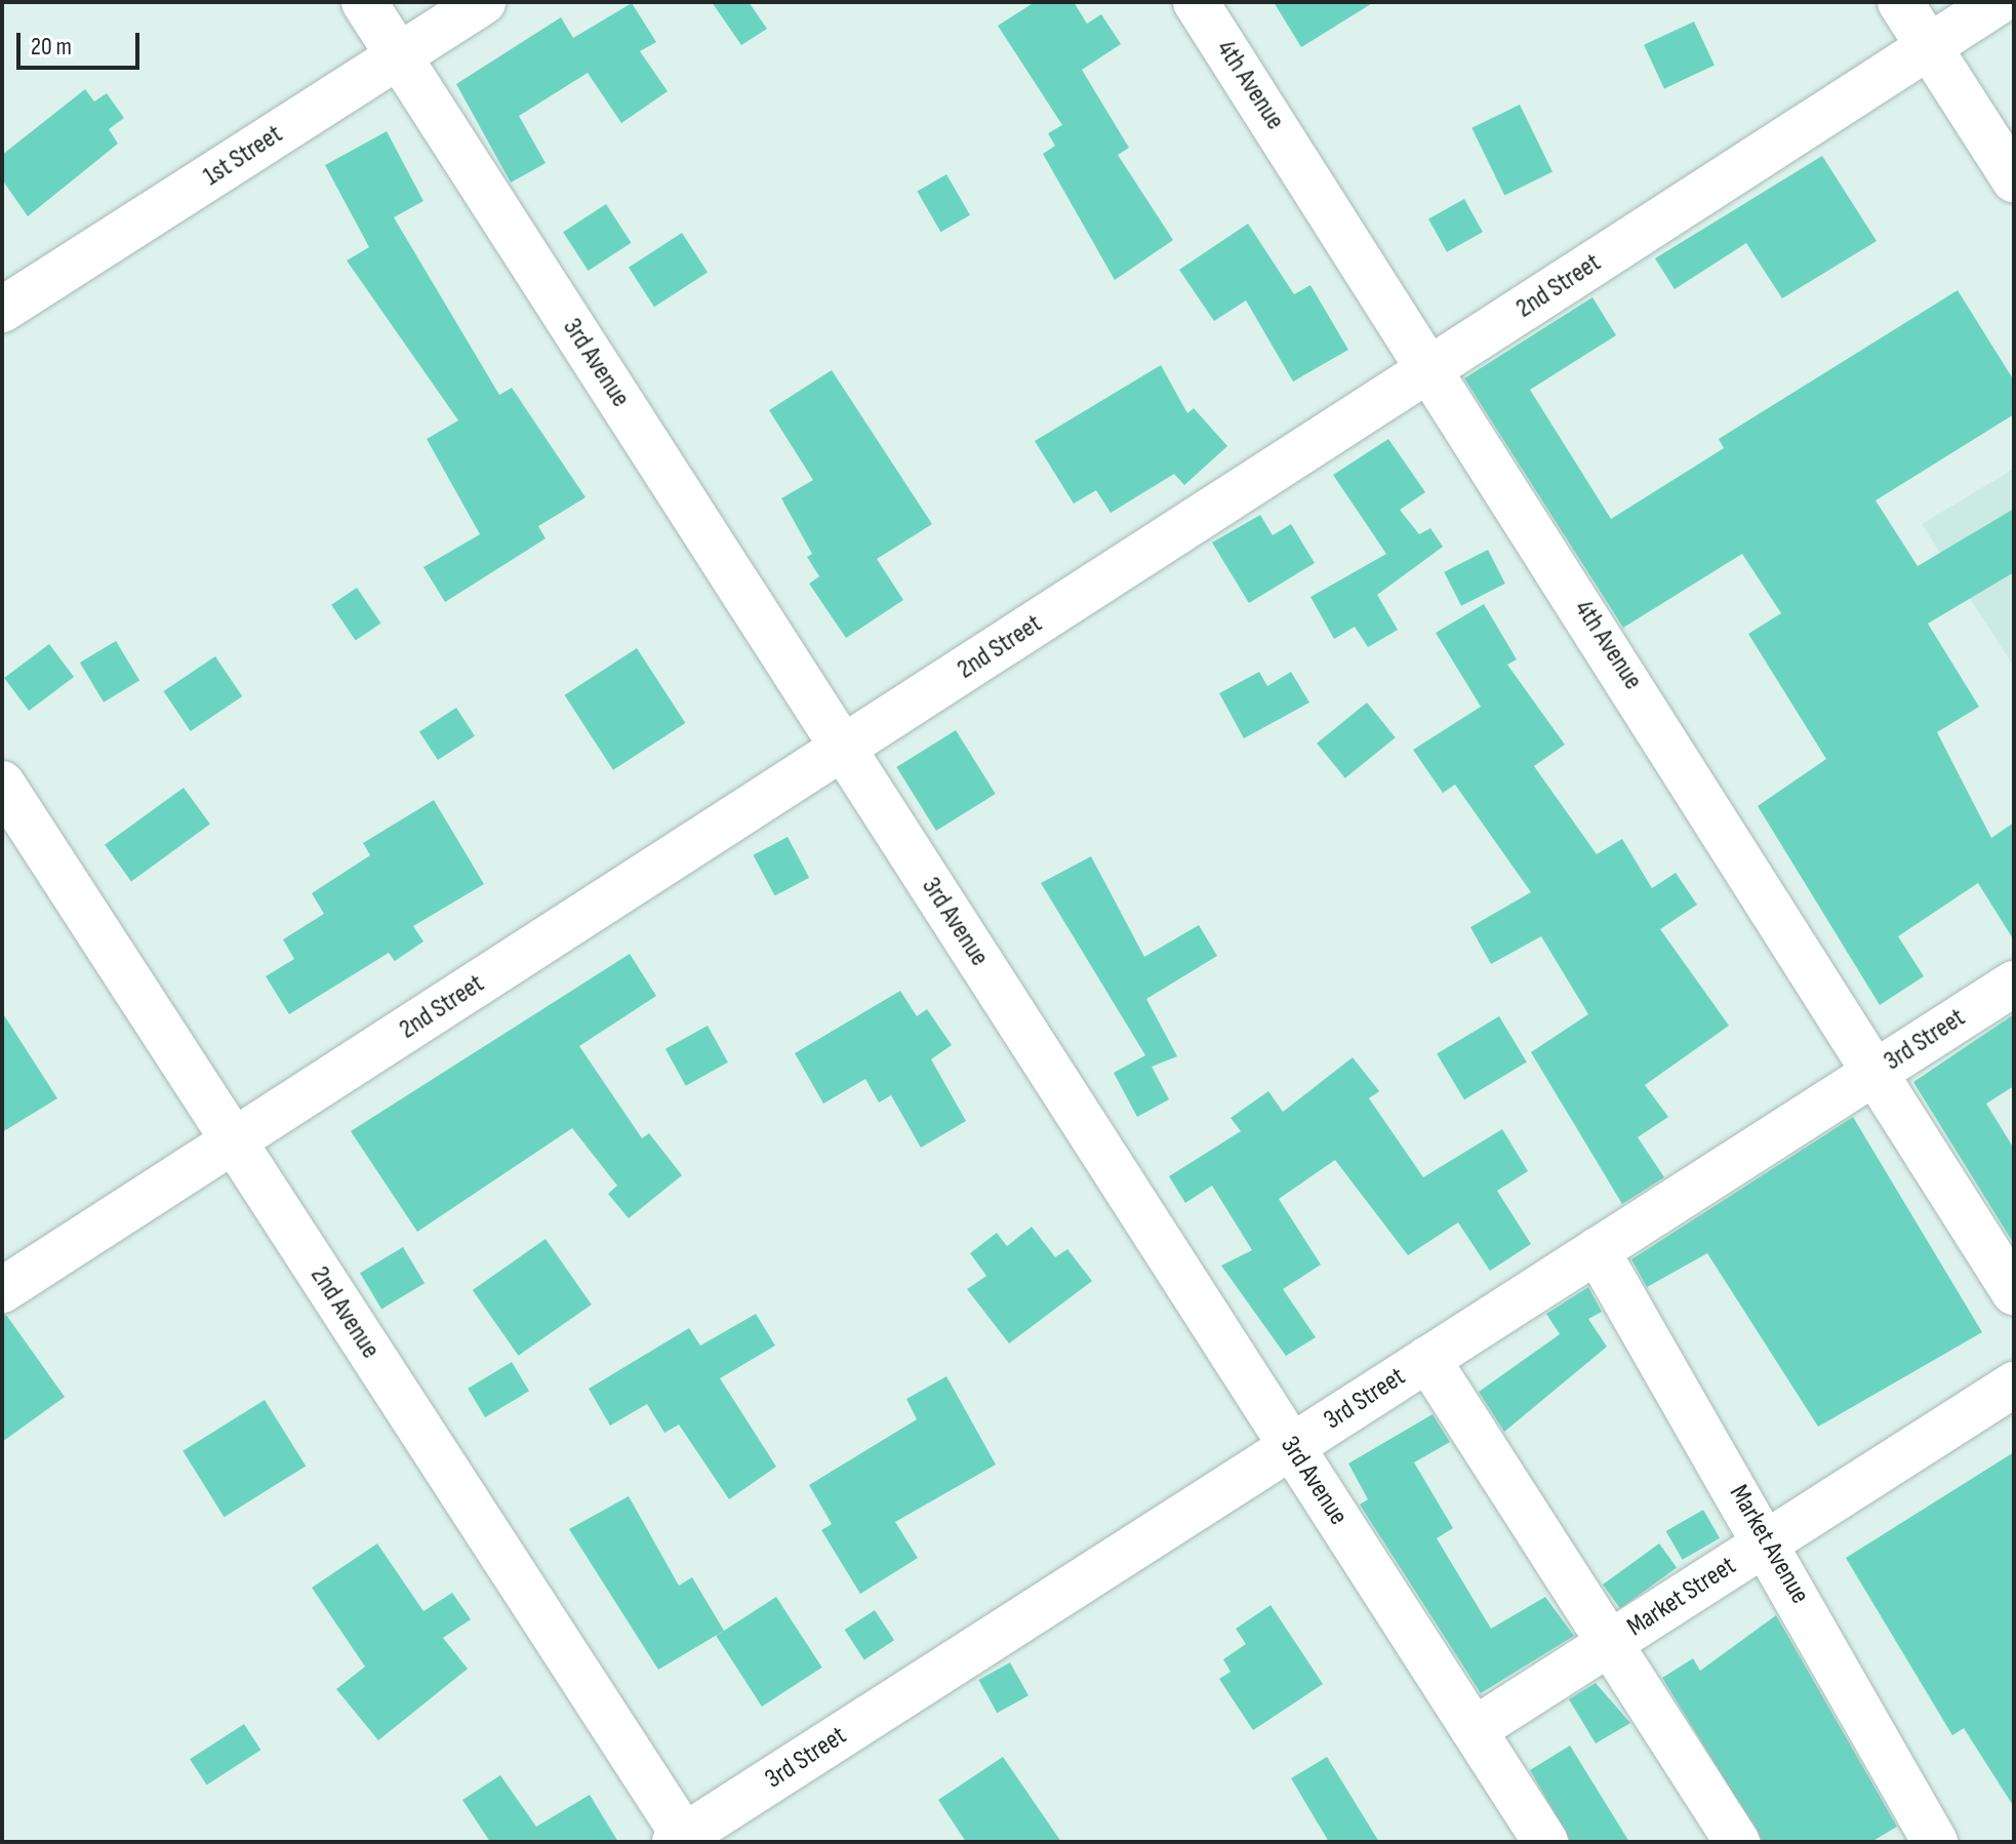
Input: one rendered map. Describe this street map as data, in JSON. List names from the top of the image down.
{
  "streets": {
    "main road": [
      "4th Avenue",
      "1st Street",
      "2nd Street",
      "3rd Avenue",
      "3rd Street",
      "2nd Avenue",
      "Market Avenue",
      "Market Street"
    ]
  },
  "crossings": [
    ["4th Avenue", "2nd Street"],
    ["4th Avenue", "3rd Street"],
    ["1st Street", "3rd Avenue"],
    ["2nd Street", "3rd Avenue"],
    ["2nd Street", "2nd Avenue"],
    ["3rd Avenue", "3rd Street"],
    ["3rd Avenue", "Market Street"],
    ["3rd Street", "2nd Avenue"],
    ["3rd Street", "Market Avenue"],
    ["Market Avenue", "Market Street"]
  ],
  "scale_bar": "20 m"
}
